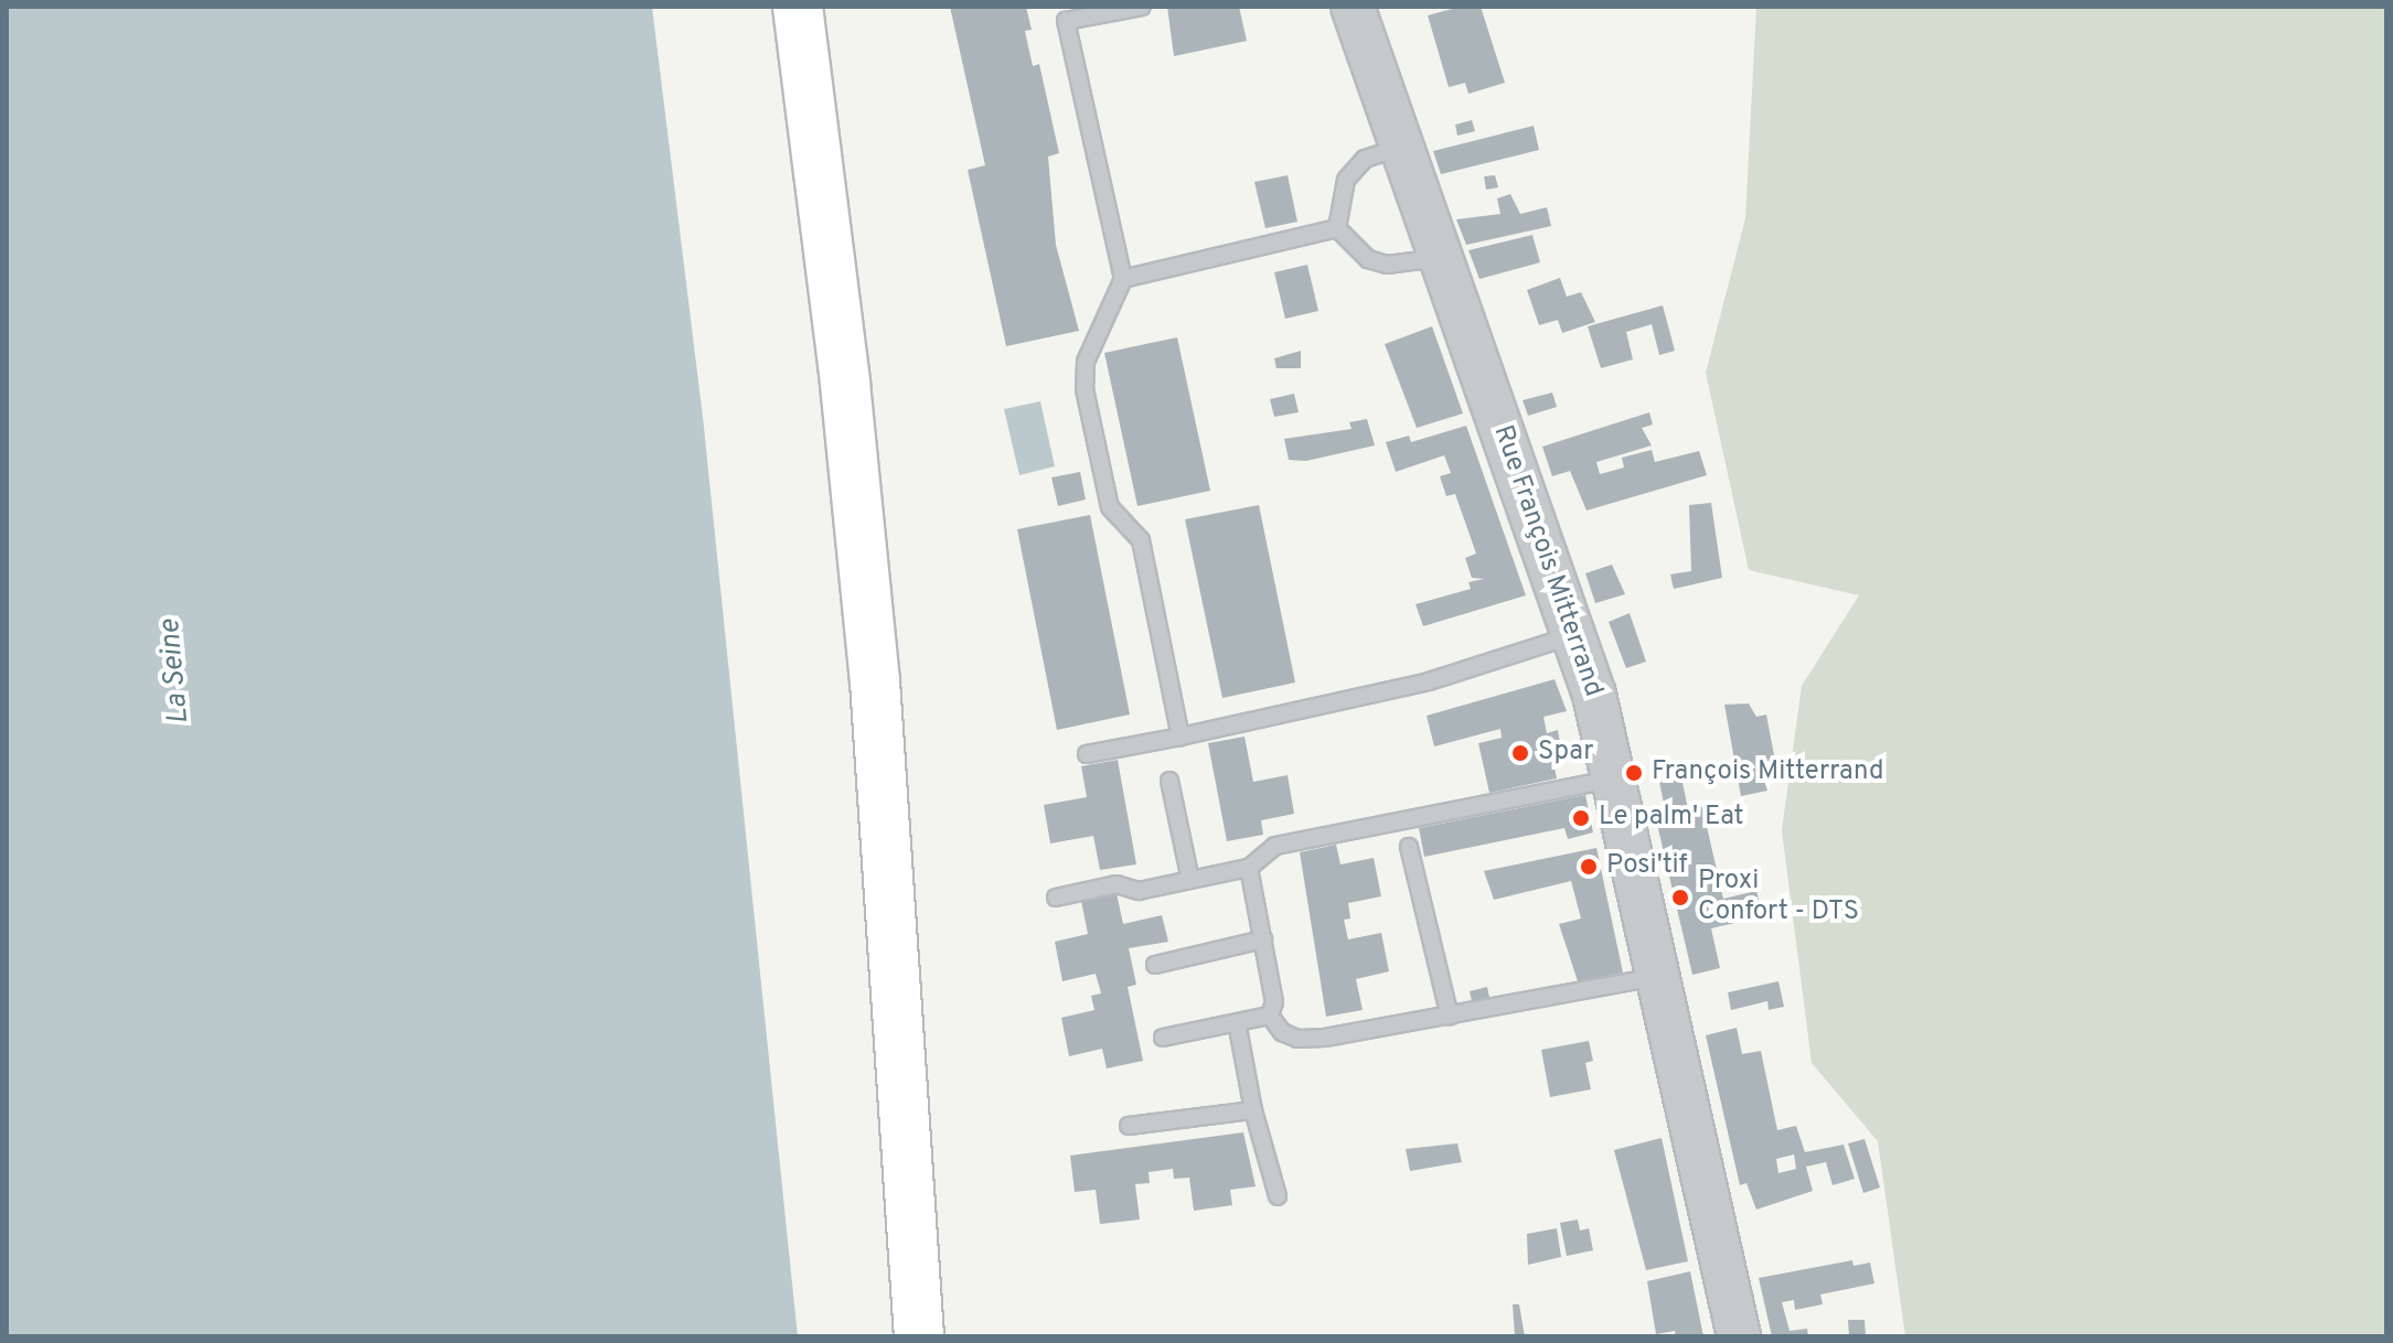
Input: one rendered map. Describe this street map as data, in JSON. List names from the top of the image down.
{
  "streets": {
    "street": ["Rue François Mitterrand"]
  },
  "water": ["La Seine"],
  "places": [
    "Spar",
    "François Mitterrand",
    "Le palm' Eat",
    "Posi'tif",
    "Proxi Confort - DTS"
  ]
}
